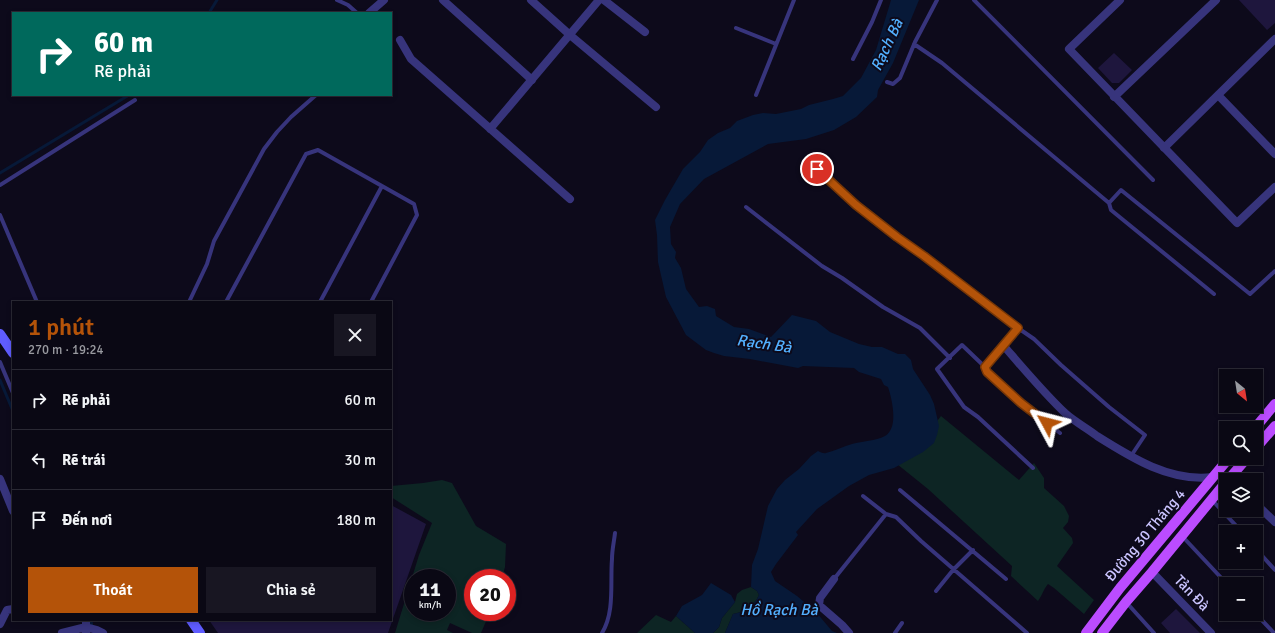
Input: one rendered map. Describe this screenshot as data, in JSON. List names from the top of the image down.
{
  "streets": {
    "main road": ["Đường 30 Tháng 4"],
    "street": ["Tản Đà"]
  },
  "crossings": [
    ["Đường 30 Tháng 4", "Tản Đà"]
  ],
  "water": ["Rạch Bà", "Hồ Rạch Bà"],
  "north": "bottom right",
  "page": {
    "turn": ["60 m", "Rẽ phải"],
    "heading": ["1 phút", "270 m · 19:24"],
    "map_buttons": ["+", "−"],
    "list": [
      {
        "name": "Rẽ phải",
        "value": "60 m"
      },
      {
        "name": "Rẽ trái",
        "value": "30 m"
      },
      {
        "name": "Đến nơi",
        "value": "180 m"
      }
    ],
    "buttons": ["Thoát", "Chia sẻ"],
    "speed": "11 km/h",
    "limit": "20"
  }
}
